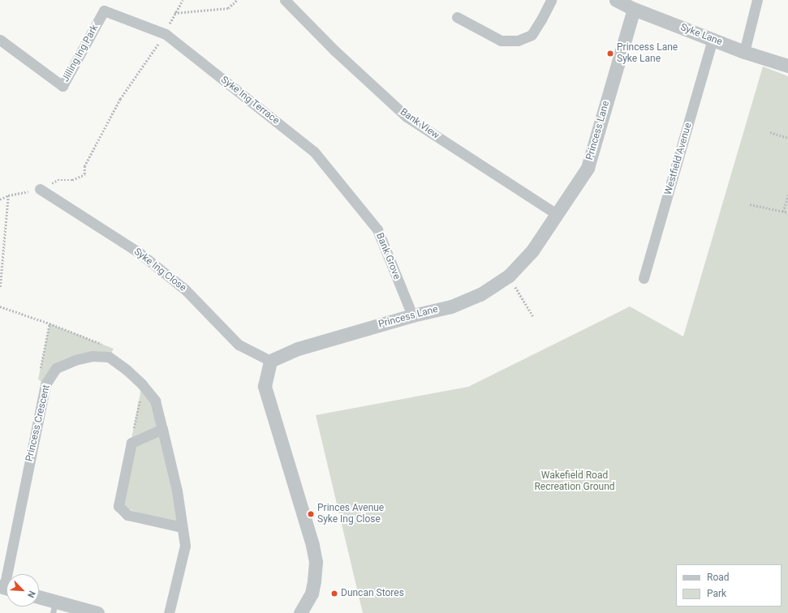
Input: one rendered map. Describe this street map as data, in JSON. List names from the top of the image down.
{
  "streets": {
    "street": [
      "Syke Lane",
      "Jilling Ing Park",
      "Syke Ing Terrace",
      "Bank View",
      "Princess Lane",
      "Westfield Avenue",
      "Bank Grove",
      "Syke Ing Close",
      "Princess Crescent"
    ]
  },
  "crossings": [
    ["Syke Lane", "Princess Lane"],
    ["Syke Lane", "Westfield Avenue"],
    ["Jilling Ing Park", "Syke Ing Terrace"],
    ["Syke Ing Terrace", "Bank Grove"],
    ["Bank View", "Princess Lane"],
    ["Princess Lane", "Bank Grove"],
    ["Princess Lane", "Syke Ing Close"]
  ],
  "parks": ["Wakefield Road Recreation Ground"],
  "places": ["Princess Lane Syke Lane", "Princes Avenue Syke Ing Close", "Duncan Stores"],
  "legend": ["Road", "Park"],
  "north": "bottom right"
}
